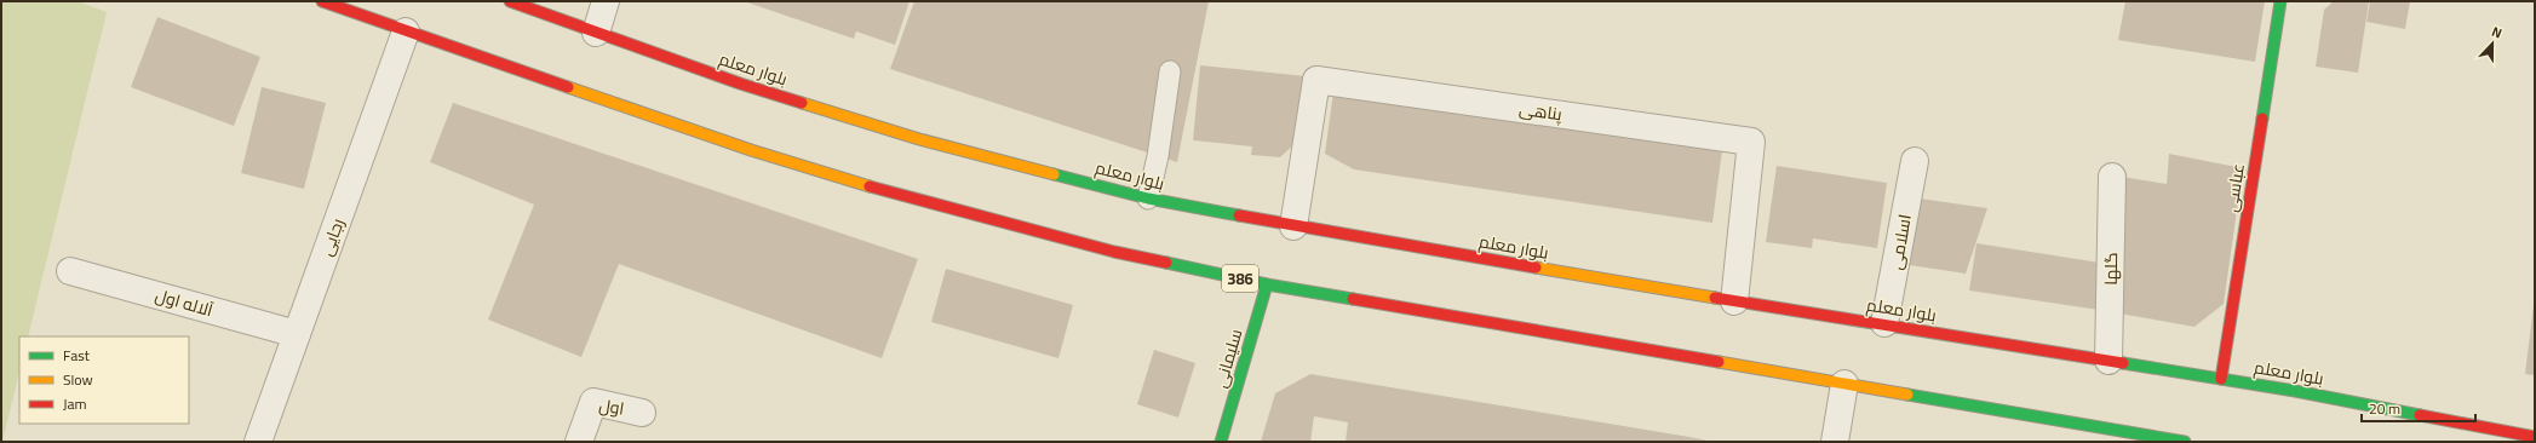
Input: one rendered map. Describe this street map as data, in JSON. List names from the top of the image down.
{
  "streets": {
    "main road": [
      "بلوار معلم",
      "عباسی",
      "386",
      "سلیمانی"
    ],
    "street": [
      "پناهی",
      "رجایی",
      "اسلامی",
      "گلها",
      "آلاله اول",
      "اول"
    ]
  },
  "crossings": [
    ["بلوار معلم", "پناهی"],
    ["بلوار معلم", "عباسی"],
    ["بلوار معلم", "اسلامی"],
    ["بلوار معلم", "گلها"],
    ["رجایی", "386"],
    ["رجایی", "آلاله اول"],
    ["386", "سلیمانی"]
  ],
  "legend": ["Fast", "Slow", "Jam"],
  "scale_bar": "20 m",
  "north": "top"
}
